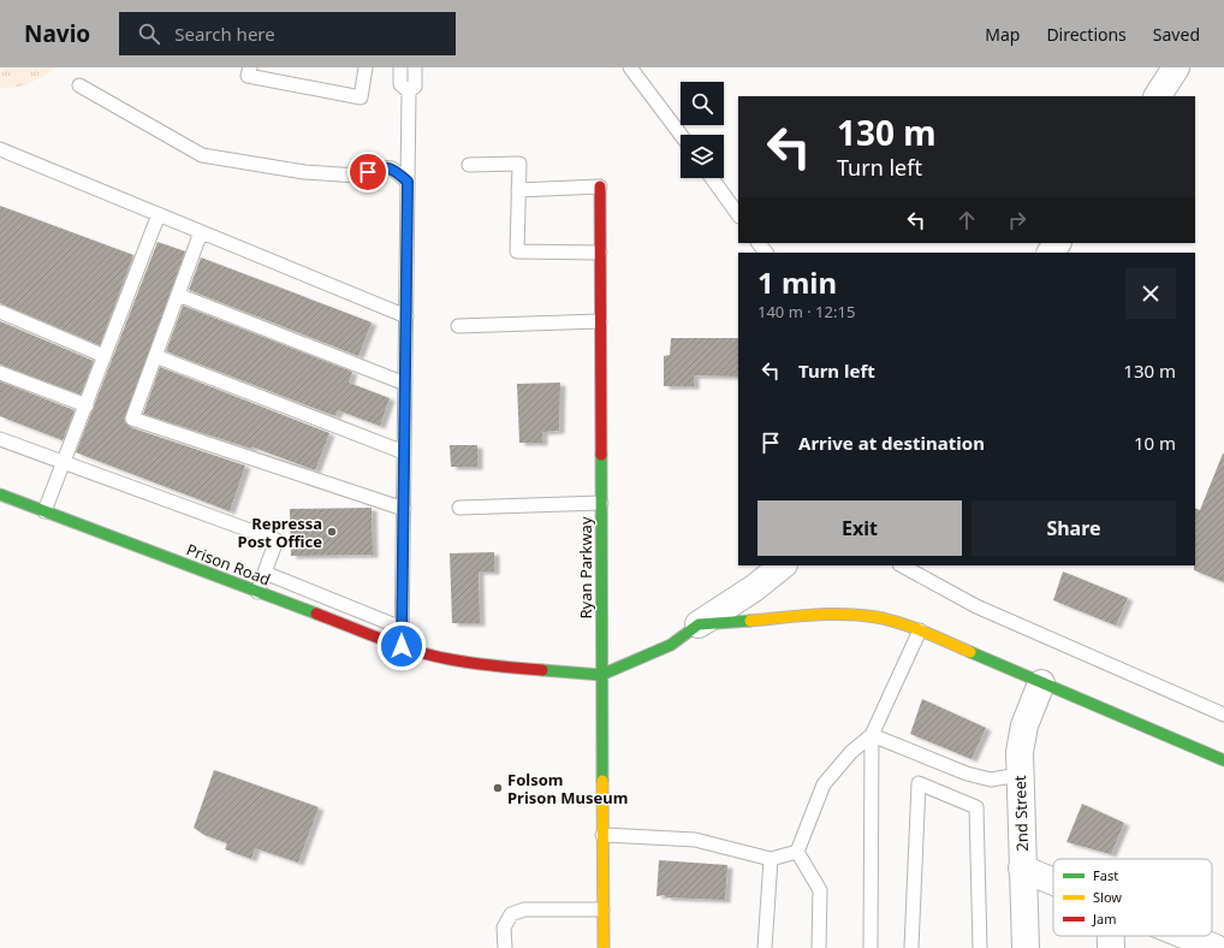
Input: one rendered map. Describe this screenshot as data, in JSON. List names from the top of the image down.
{
  "streets": {
    "street": ["Prison Road", "Ryan Parkway", "2nd Street"]
  },
  "crossings": [
    ["Prison Road", "Ryan Parkway"]
  ],
  "places": ["Repressa Post Office", "Folsom Prison Museum"],
  "legend": ["Fast", "Slow", "Jam"],
  "page": {
    "header": "Navio",
    "search": "Search here",
    "nav": ["Map", "Directions", "Saved"],
    "turn": ["130 m", "Turn left"],
    "heading": ["1 min", "140 m · 12:15"],
    "list": [
      {
        "name": "Turn left",
        "value": "130 m"
      },
      {
        "name": "Arrive at destination",
        "value": "10 m"
      }
    ],
    "buttons": ["Exit", "Share"]
  }
}
